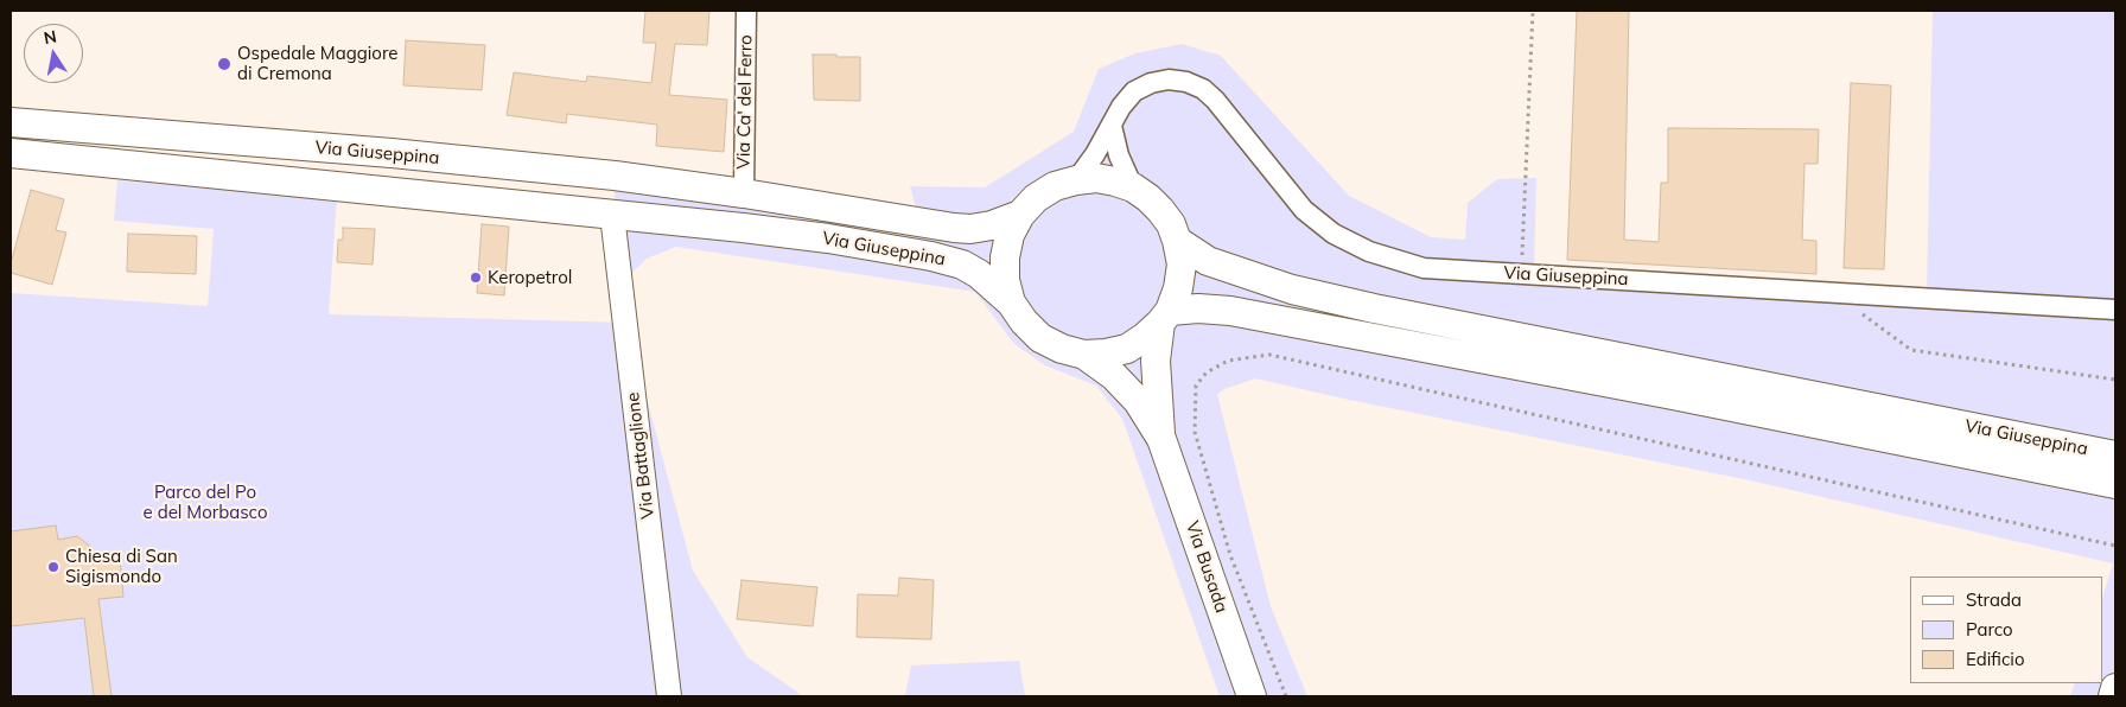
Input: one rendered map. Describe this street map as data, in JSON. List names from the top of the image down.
{
  "streets": {
    "main road": ["Via Giuseppina", "Via Busada"],
    "street": ["Via Ca' del Ferro", "Via Battaglione"]
  },
  "crossings": [
    ["Via Ca' del Ferro", "Via Giuseppina"],
    ["Via Giuseppina", "Via Battaglione"],
    ["Via Giuseppina", "Via Busada"]
  ],
  "parks": ["Parco del Po e del Morbasco"],
  "places": ["Ospedale Maggiore di Cremona", "Keropetrol", "Chiesa di San Sigismondo"],
  "legend": ["Strada", "Parco", "Edificio"],
  "north": "top"
}
